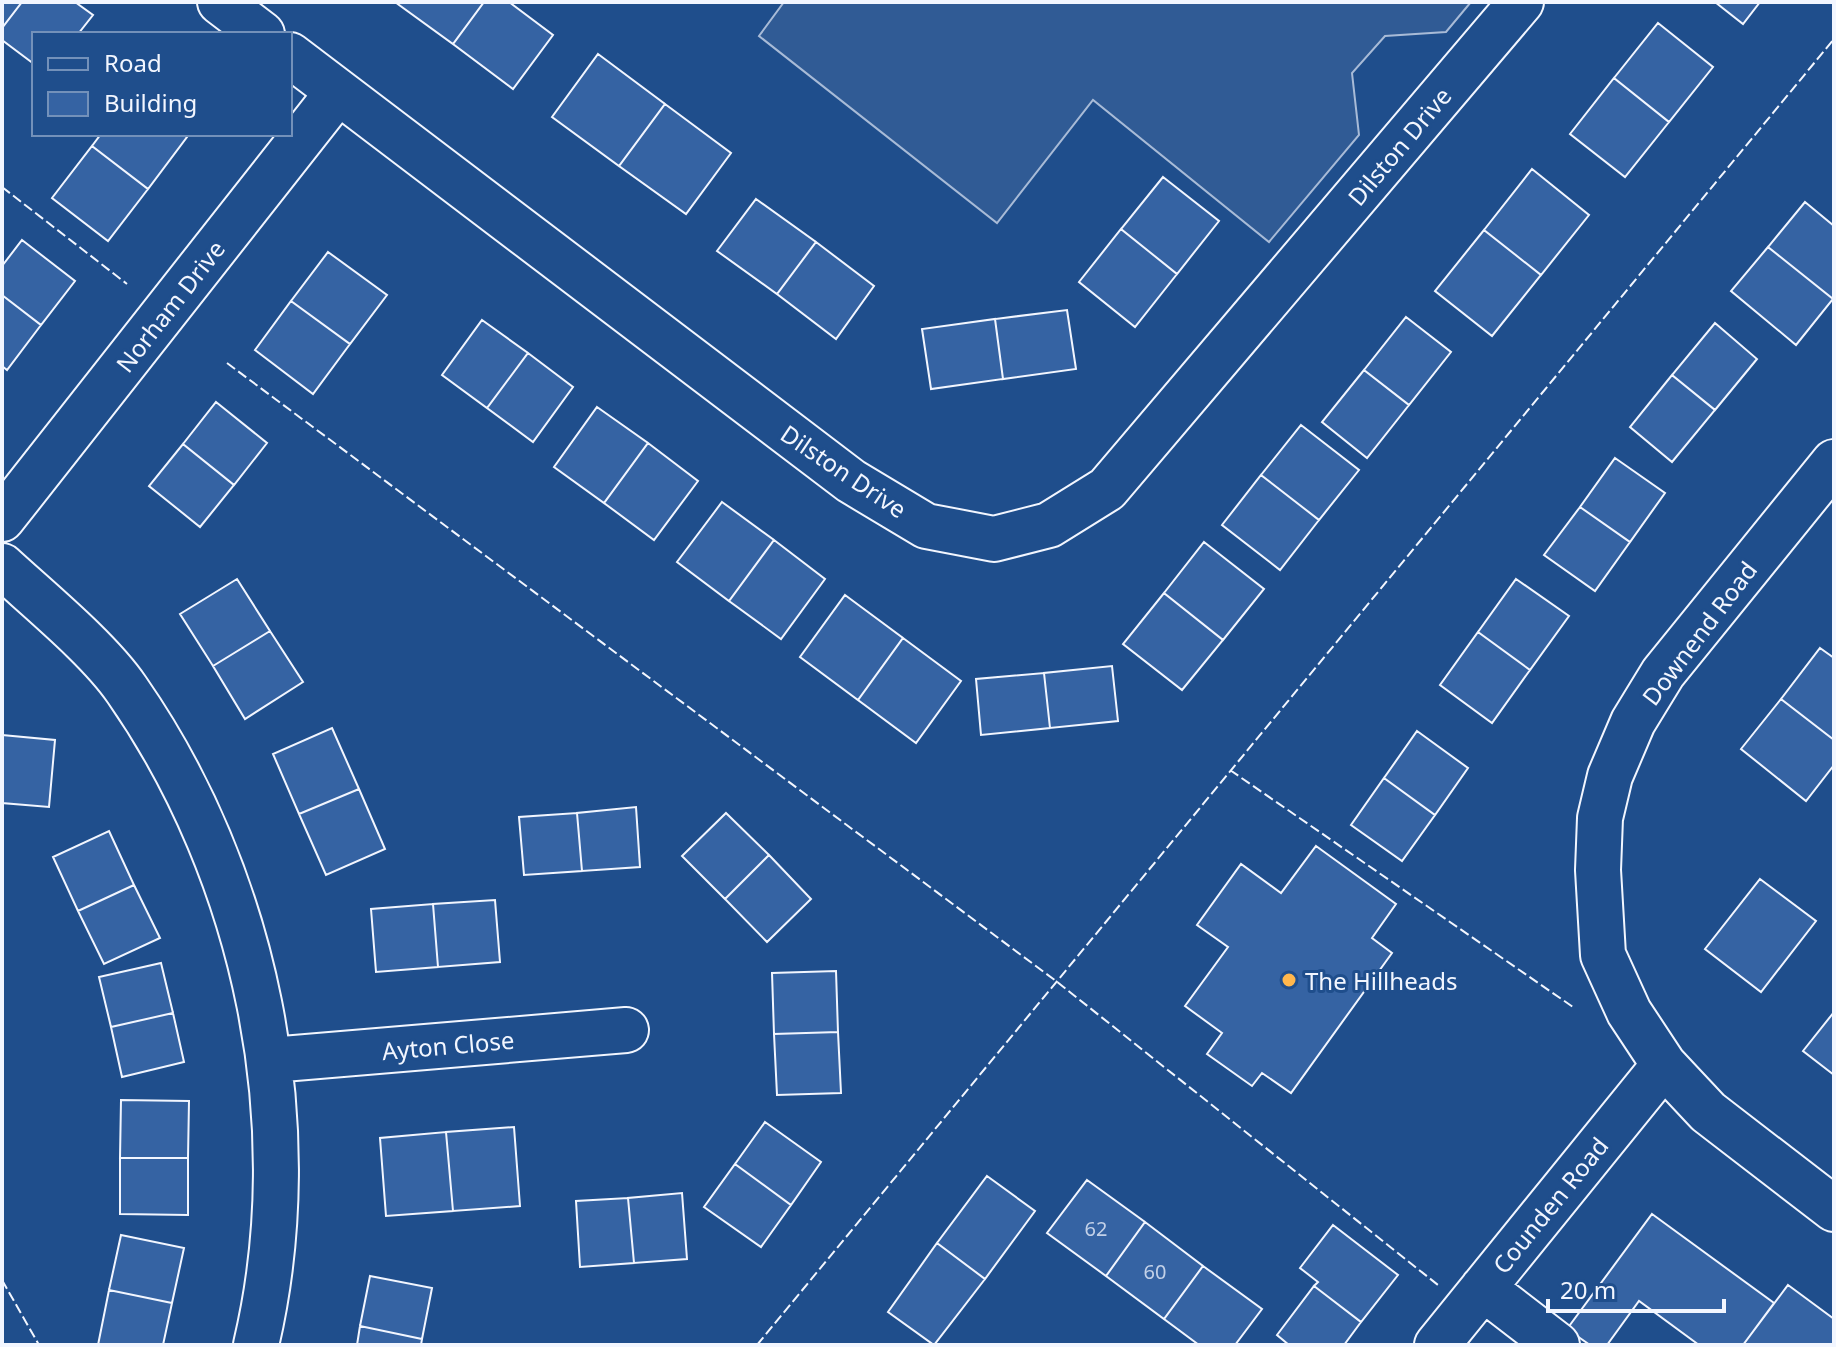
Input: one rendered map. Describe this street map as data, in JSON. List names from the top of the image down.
{
  "streets": {
    "street": [
      "Dilston Drive",
      "Norham Drive",
      "Downend Road",
      "Ayton Close",
      "Counden Road"
    ]
  },
  "crossings": [
    ["Dilston Drive", "Norham Drive"],
    ["Downend Road", "Counden Road"]
  ],
  "places": ["The Hillheads"],
  "house_numbers": ["62", "60"],
  "legend": ["Road", "Building"],
  "scale_bar": "20 m"
}
